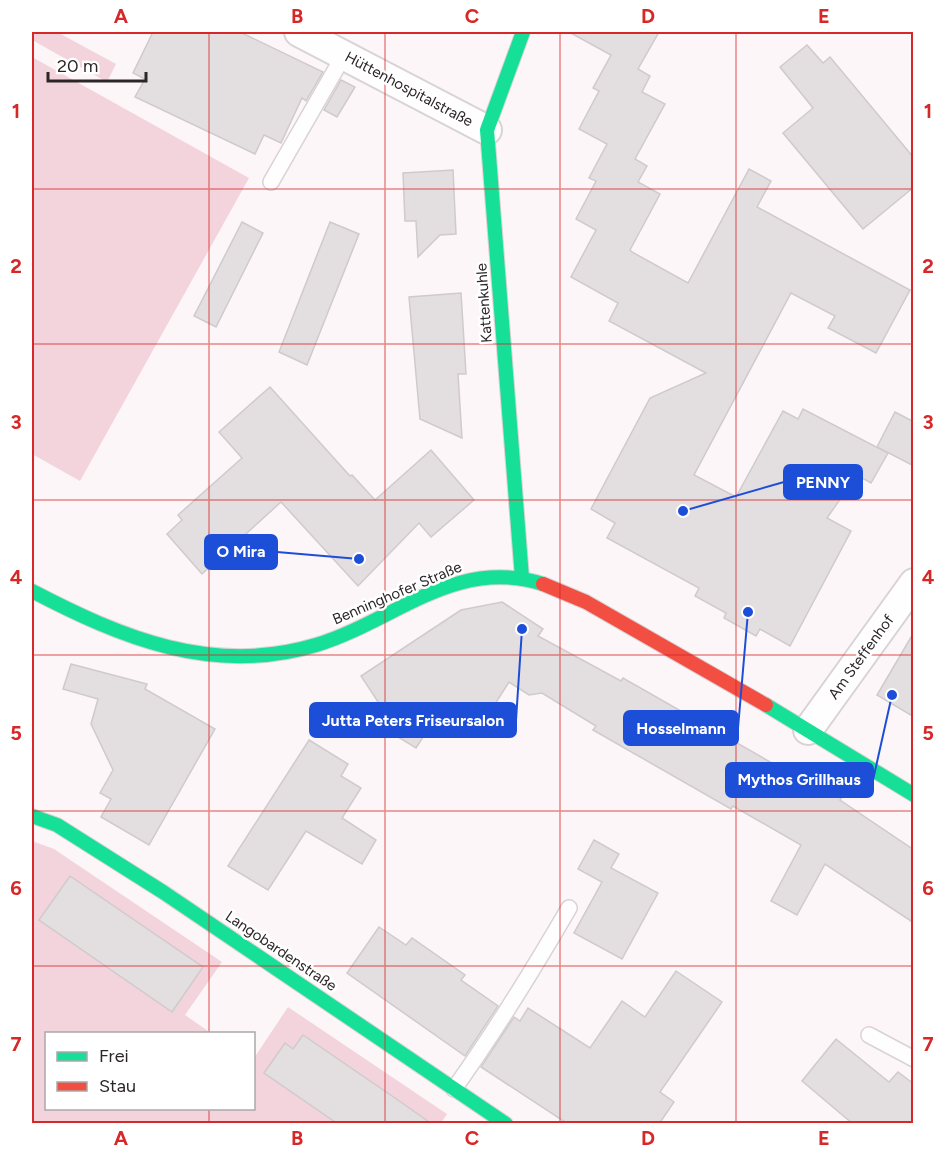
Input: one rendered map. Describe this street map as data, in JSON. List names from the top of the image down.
{
  "streets": {
    "street": [
      "Hüttenhospitalstraße",
      "Kattenkuhle",
      "Benninghofer Straße",
      "Am Steffenhof",
      "Langobardenstraße"
    ]
  },
  "crossings": [
    ["Hüttenhospitalstraße", "Kattenkuhle"],
    ["Kattenkuhle", "Benninghofer Straße"],
    ["Benninghofer Straße", "Am Steffenhof"]
  ],
  "places": [
    "PENNY",
    "O Mira",
    "Hosselmann",
    "Jutta Peters Friseursalon",
    "Mythos Grillhaus"
  ],
  "legend": ["Frei", "Stau"],
  "scale_bar": "20 m",
  "grid": {
    "columns": [
      "A",
      "B",
      "C",
      "D",
      "E"
    ],
    "rows": [
      "1",
      "2",
      "3",
      "4",
      "5",
      "6",
      "7"
    ]
  }
}
